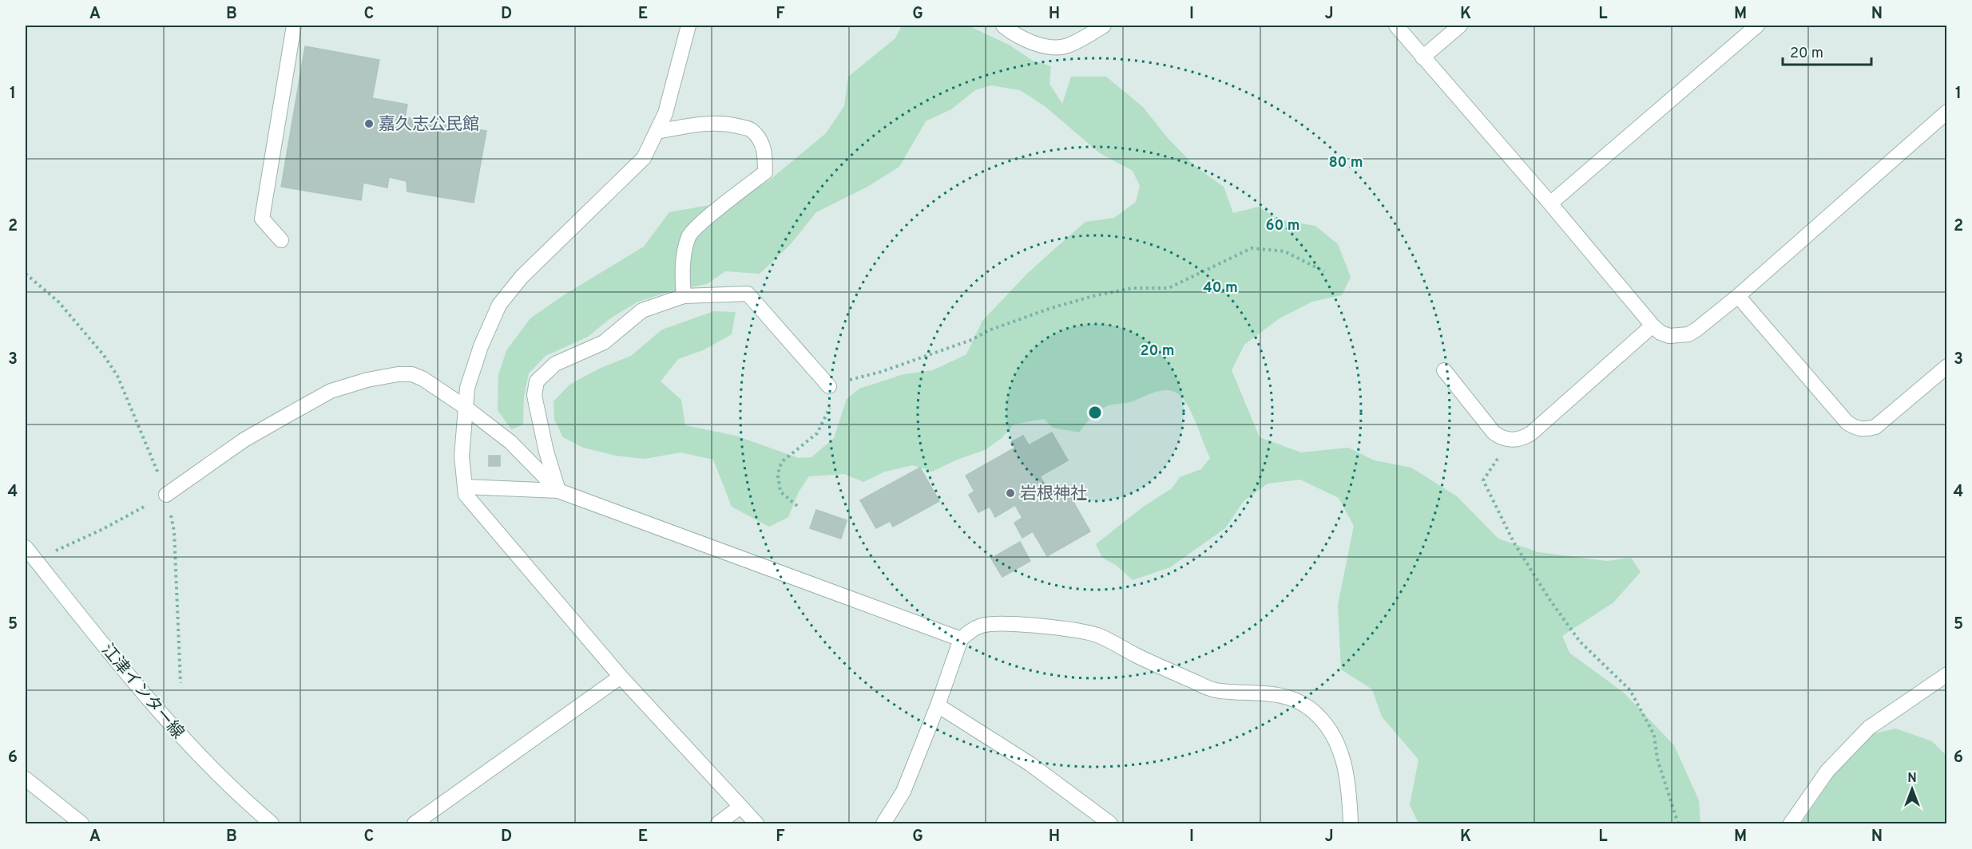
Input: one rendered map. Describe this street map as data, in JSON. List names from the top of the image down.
{
  "streets": {
    "street": ["江津インター線"]
  },
  "places": ["嘉久志公民館", "岩根神社"],
  "scale_bar": "20 m",
  "north": "top",
  "grid": {
    "columns": [
      "A",
      "B",
      "C",
      "D",
      "E",
      "F",
      "G",
      "H",
      "I",
      "J",
      "K",
      "L",
      "M",
      "N"
    ],
    "rows": [
      "1",
      "2",
      "3",
      "4",
      "5",
      "6"
    ]
  },
  "rings": [
    "80 m",
    "60 m",
    "40 m",
    "20 m"
  ]
}
